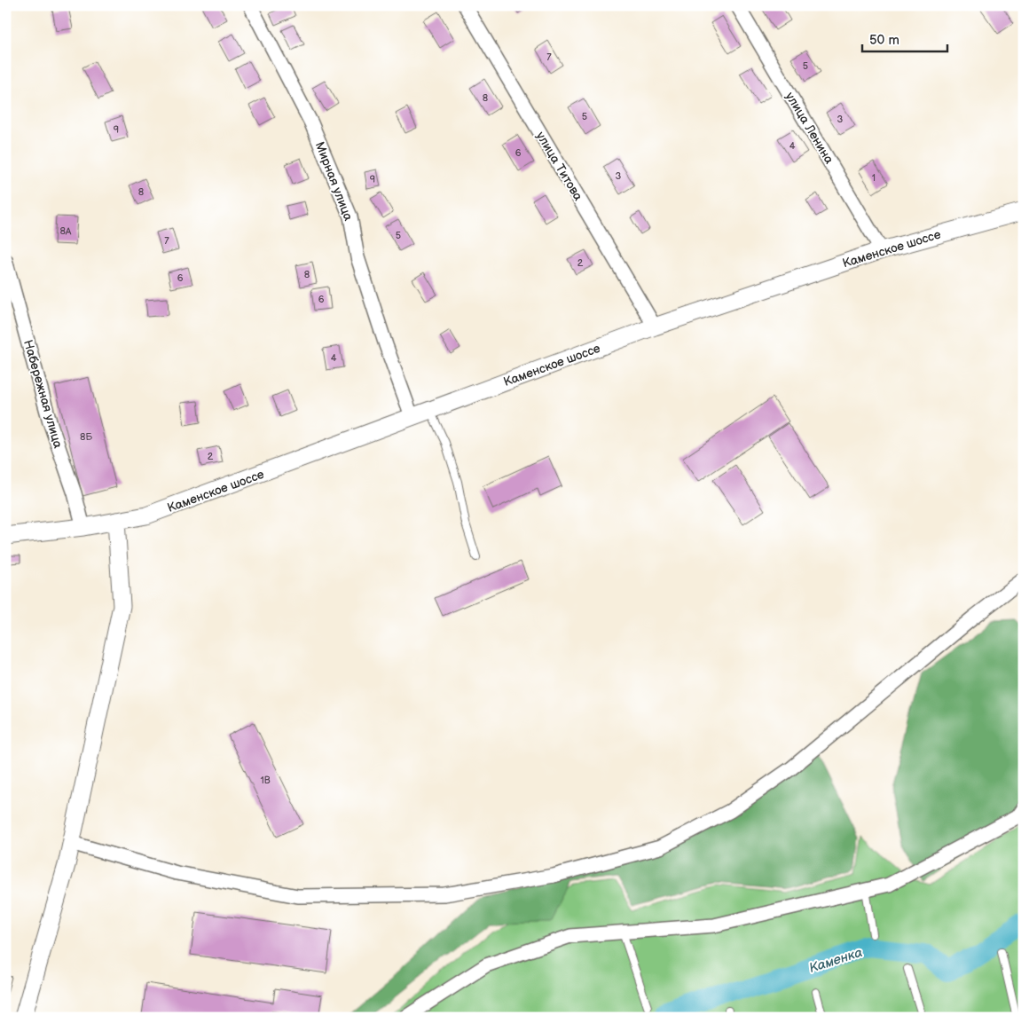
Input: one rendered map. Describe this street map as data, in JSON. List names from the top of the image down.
{
  "streets": {
    "street": [
      "улица Ленина",
      "улица Титова",
      "Мирная улица",
      "Каменское шоссе",
      "Набережная улица"
    ]
  },
  "crossings": [
    ["улица Ленина", "Каменское шоссе"],
    ["улица Титова", "Каменское шоссе"],
    ["Мирная улица", "Каменское шоссе"],
    ["Каменское шоссе", "Набережная улица"]
  ],
  "water": ["Каменка"],
  "house_numbers": [
    "7",
    "5",
    "8",
    "5",
    "3",
    "9",
    "4",
    "6",
    "3",
    "1",
    "9",
    "8",
    "8А",
    "5",
    "7",
    "2",
    "8",
    "6",
    "6",
    "4",
    "8Б",
    "2",
    "1В"
  ],
  "scale_bar": "50 m"
}
